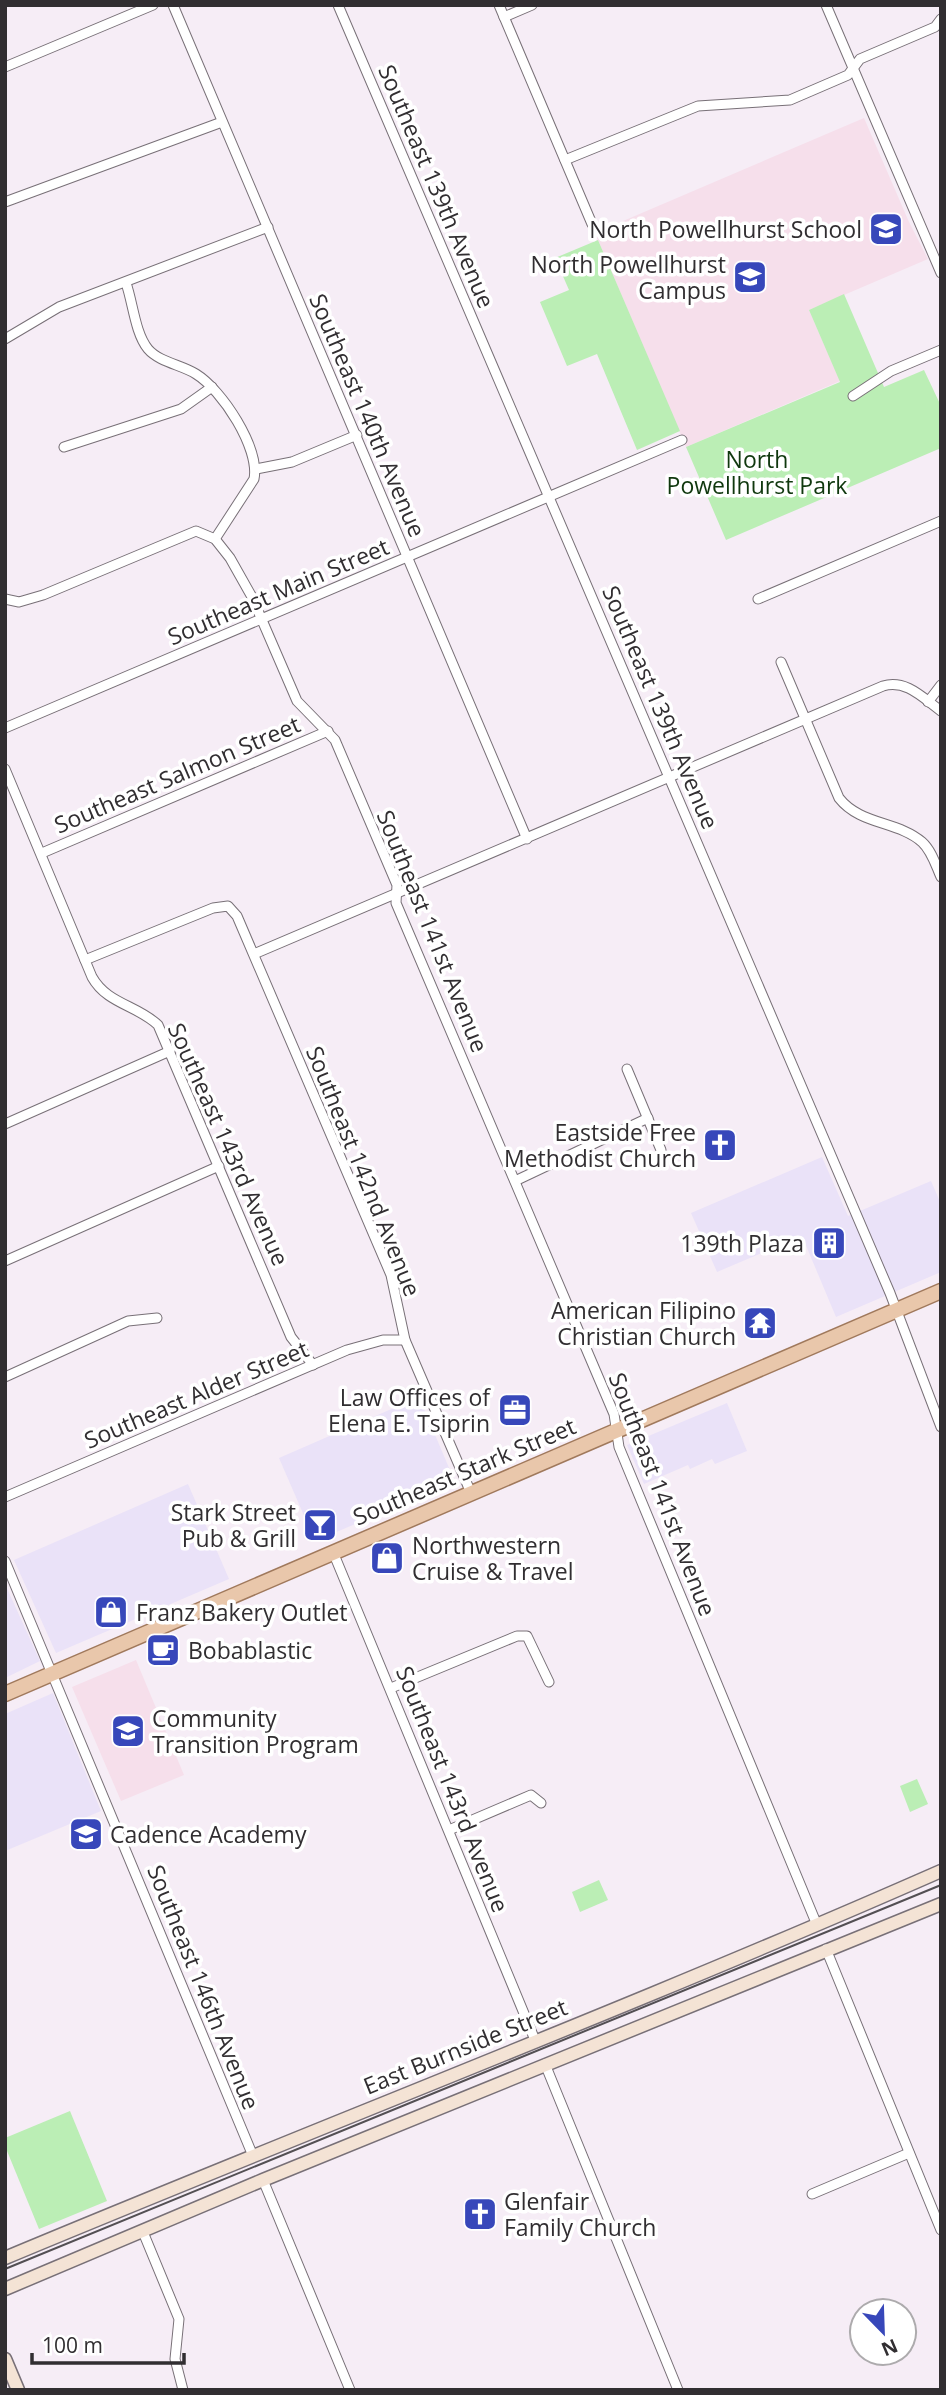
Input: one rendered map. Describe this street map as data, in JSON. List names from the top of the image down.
{
  "streets": {
    "main road": ["Southeast Stark Street"],
    "street": [
      "Southeast 139th Avenue",
      "Southeast 140th Avenue",
      "Southeast Main Street",
      "Southeast Salmon Street",
      "Southeast 141st Avenue",
      "Southeast 143rd Avenue",
      "Southeast 142nd Avenue",
      "Southeast Alder Street",
      "Southeast 146th Avenue",
      "East Burnside Street"
    ]
  },
  "crossings": [
    ["Southeast 139th Avenue", "Southeast Main Street"],
    ["Southeast 139th Avenue", "Southeast Stark Street"],
    ["Southeast 140th Avenue", "Southeast Main Street"],
    ["Southeast Main Street", "Southeast 141st Avenue"],
    ["Southeast Salmon Street", "Southeast 141st Avenue"],
    ["Southeast Salmon Street", "Southeast 143rd Avenue"],
    ["Southeast 141st Avenue", "Southeast Stark Street"],
    ["Southeast 141st Avenue", "East Burnside Street"],
    ["Southeast 143rd Avenue", "Southeast 142nd Avenue"],
    ["Southeast 143rd Avenue", "Southeast Alder Street"],
    ["Southeast 143rd Avenue", "Southeast Stark Street"],
    ["Southeast 143rd Avenue", "East Burnside Street"],
    ["Southeast 142nd Avenue", "Southeast Alder Street"],
    ["Southeast 142nd Avenue", "Southeast Stark Street"],
    ["Southeast Stark Street", "Southeast 146th Avenue"],
    ["Southeast 146th Avenue", "East Burnside Street"]
  ],
  "parks": ["North Powellhurst Park"],
  "places": {
    "school or university": [
      "North Powellhurst School",
      "North Powellhurst Campus",
      "Community Transition Program",
      "Cadence Academy"
    ],
    "church": ["Eastside Free Methodist Church", "Glenfair Family Church"],
    "building": ["139th Plaza"],
    "temple": ["American Filipino Christian Church"],
    "office": ["Law Offices of Elena E. Tsiprin"],
    "bar": ["Stark Street Pub & Grill"],
    "shop": ["Northwestern Cruise & Travel", "Franz Bakery Outlet"],
    "cafe": ["Bobablastic"]
  },
  "scale_bar": "100 m",
  "north": "bottom right"
}
